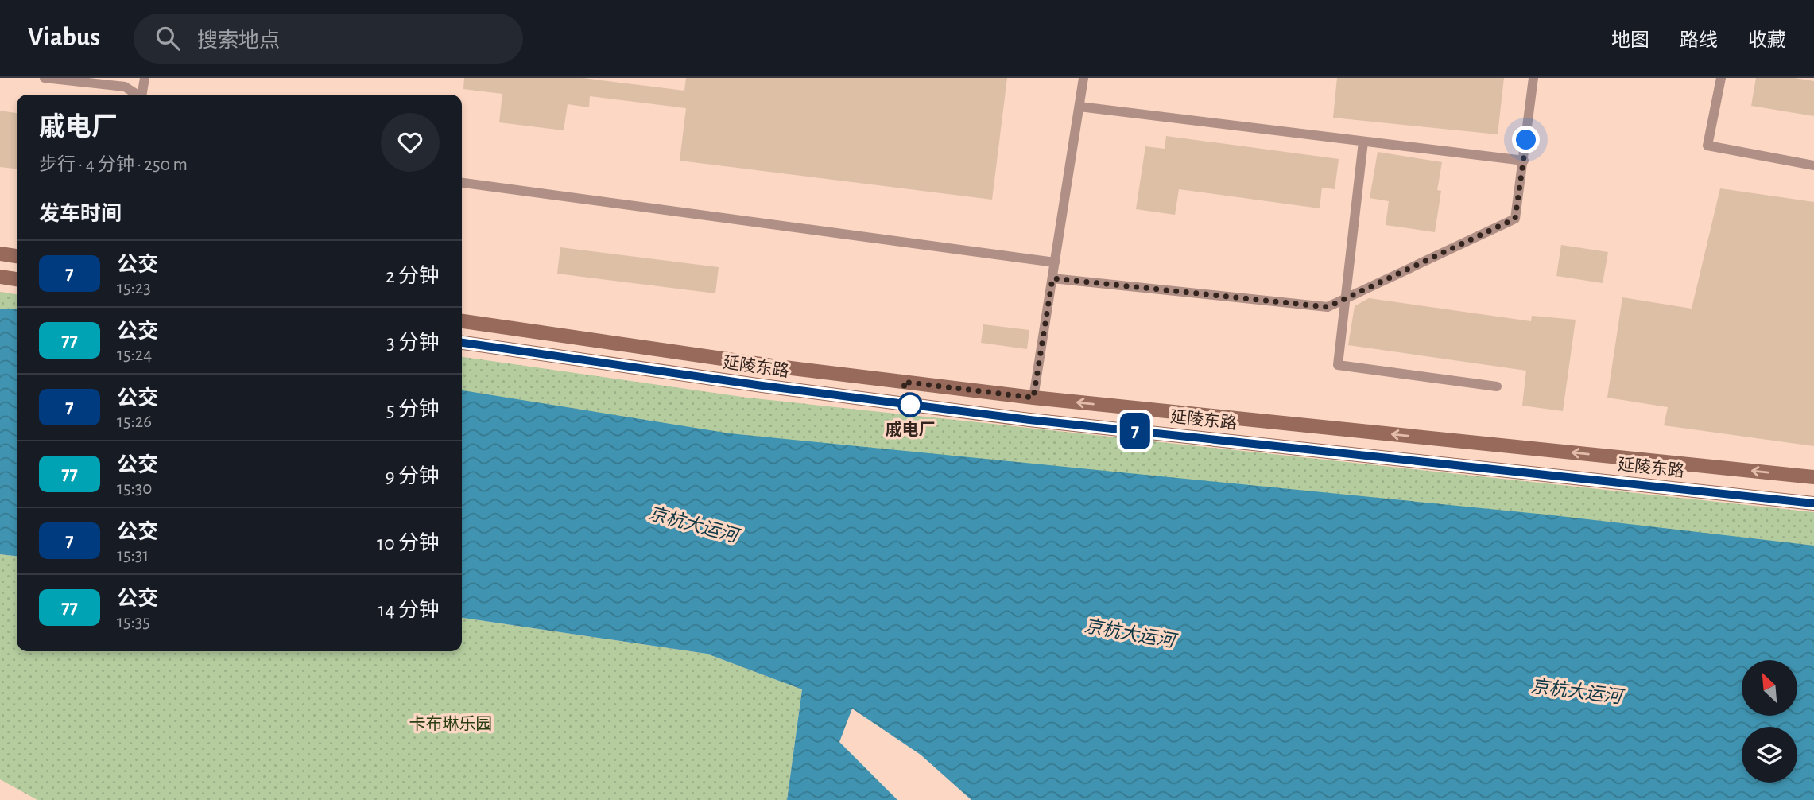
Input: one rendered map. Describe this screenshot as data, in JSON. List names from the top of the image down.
{
  "streets": {
    "main road": ["延陵东路"]
  },
  "water": ["京杭大运河"],
  "parks": ["卡布琳乐园"],
  "places": ["戚电厂"],
  "lines": ["bus line 7"],
  "north": "top left",
  "page": {
    "header": "Viabus",
    "search": "搜索地点",
    "nav": ["地图", "路线", "收藏"],
    "on_map": "7",
    "heading": [
      ["戚电厂", "步行 · 4 分钟 · 250 m"],
      "发车时间"
    ],
    "list": [
      {
        "mark": "7",
        "name": "公交",
        "note": "15:23",
        "value": "2 分钟"
      },
      {
        "mark": "77",
        "name": "公交",
        "note": "15:24",
        "value": "3 分钟"
      },
      {
        "mark": "7",
        "name": "公交",
        "note": "15:26",
        "value": "5 分钟"
      },
      {
        "mark": "77",
        "name": "公交",
        "note": "15:30",
        "value": "9 分钟"
      },
      {
        "mark": "7",
        "name": "公交",
        "note": "15:31",
        "value": "10 分钟"
      },
      {
        "mark": "77",
        "name": "公交",
        "note": "15:35",
        "value": "14 分钟"
      }
    ]
  }
}
